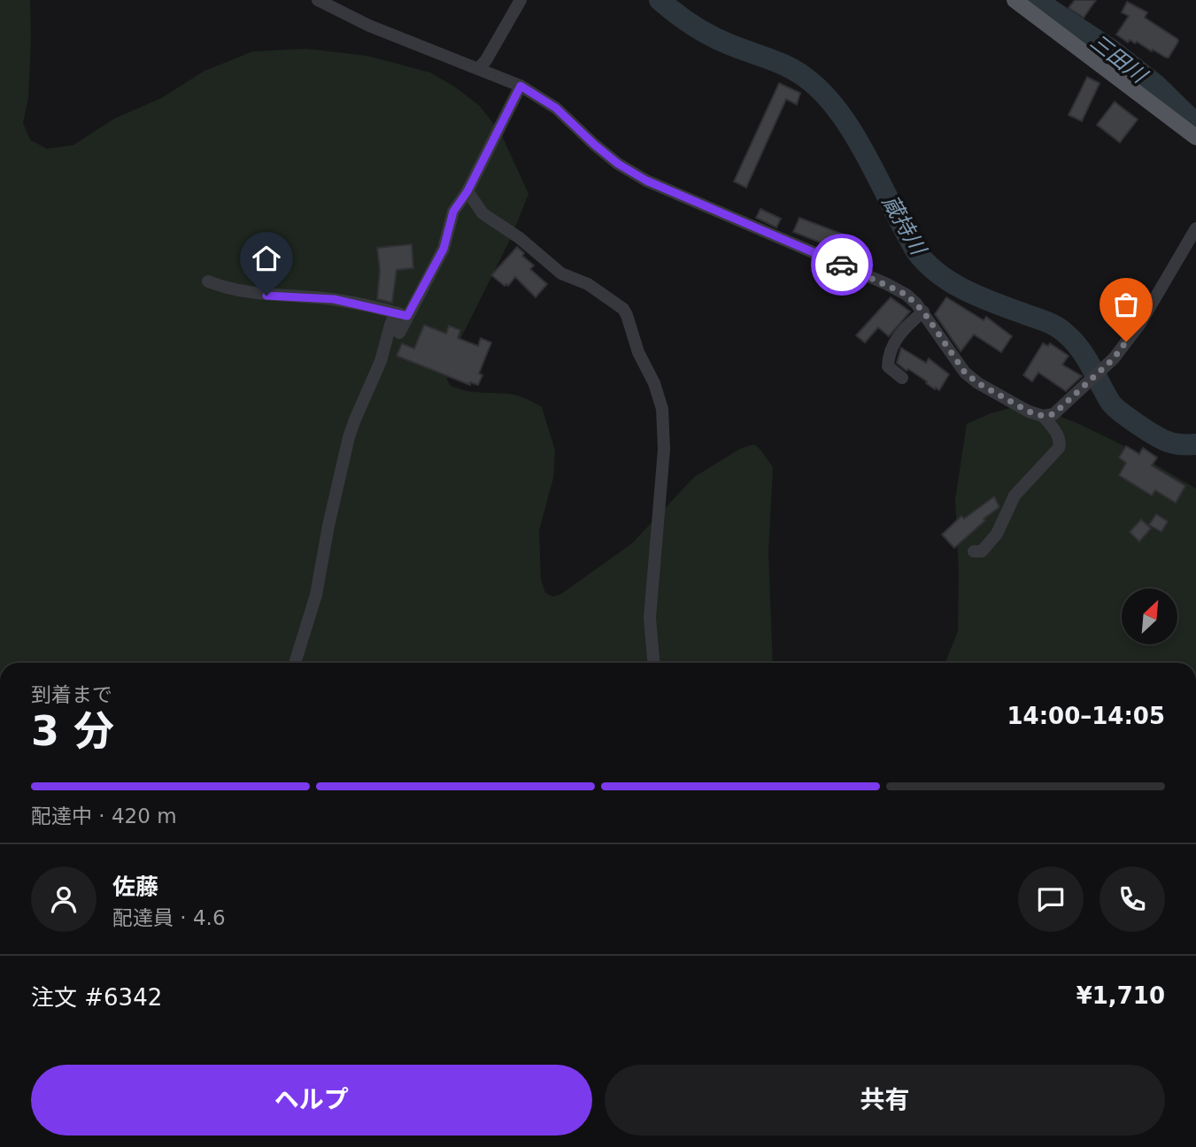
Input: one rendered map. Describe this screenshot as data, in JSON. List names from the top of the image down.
{
  "water": ["三田川", "蔵持川"],
  "north": "top right",
  "page": {
    "heading": ["3 分", "到着まで", "14:00–14:05"],
    "panel": [
      "佐藤",
      "配達員 · 4.6",
      "注文 #6342",
      "¥1,710"
    ],
    "bar": "配達中 · 420 m",
    "buttons": ["ヘルプ", "共有"]
  }
}
